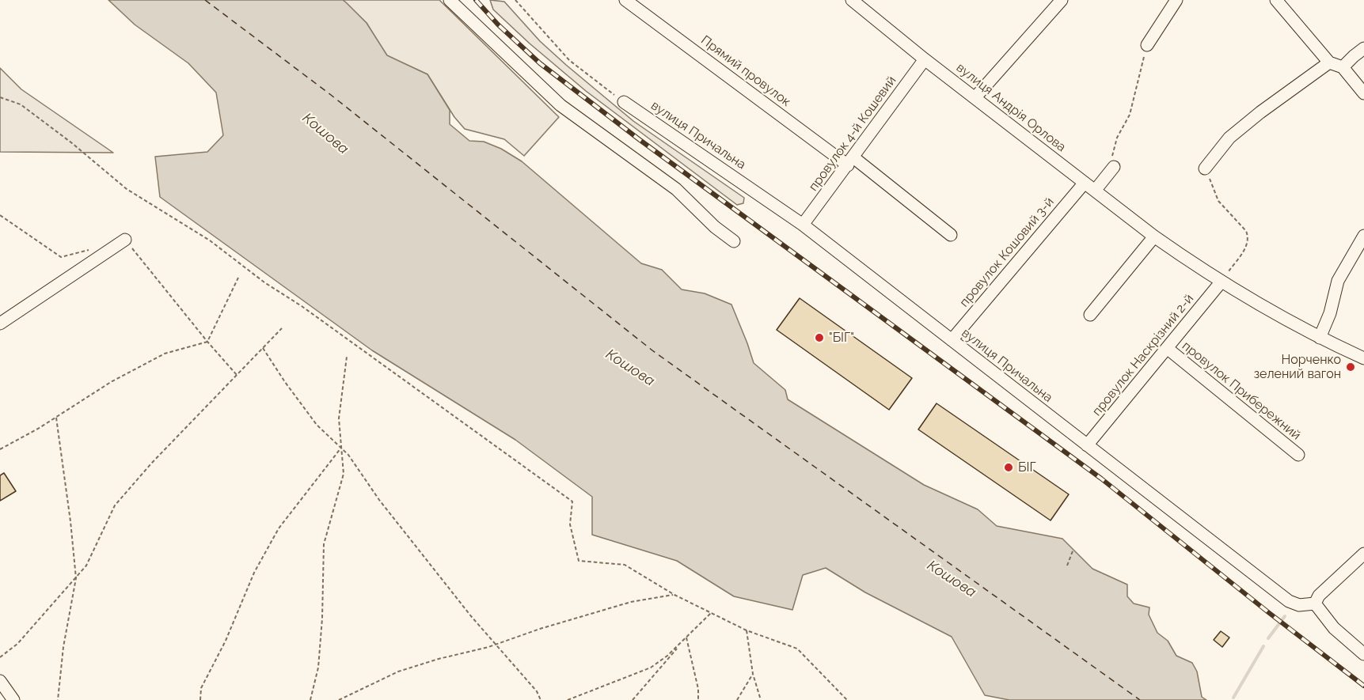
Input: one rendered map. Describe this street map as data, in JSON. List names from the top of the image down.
{
  "streets": {
    "street": [
      "Прямий провулок",
      "вулиця Андрія Орлова",
      "провулок 4-й Кошевий",
      "вулиця Причальна",
      "провулок Кошовий 3-й",
      "провулок Наскрізний 2-й",
      "провулок Прибережний"
    ]
  },
  "crossings": [
    ["Прямий провулок", "провулок 4-й Кошевий"],
    ["вулиця Андрія Орлова", "провулок 4-й Кошевий"],
    ["вулиця Андрія Орлова", "провулок Кошовий 3-й"],
    ["вулиця Андрія Орлова", "провулок Наскрізний 2-й"],
    ["провулок 4-й Кошевий", "вулиця Причальна"],
    ["вулиця Причальна", "провулок Кошовий 3-й"],
    ["вулиця Причальна", "провулок Наскрізний 2-й"],
    ["провулок Наскрізний 2-й", "провулок Прибережний"]
  ],
  "water": ["Кошова"],
  "places": ["\"БІГ\"", "Норченко зелений вагон", "БІГ"]
}
